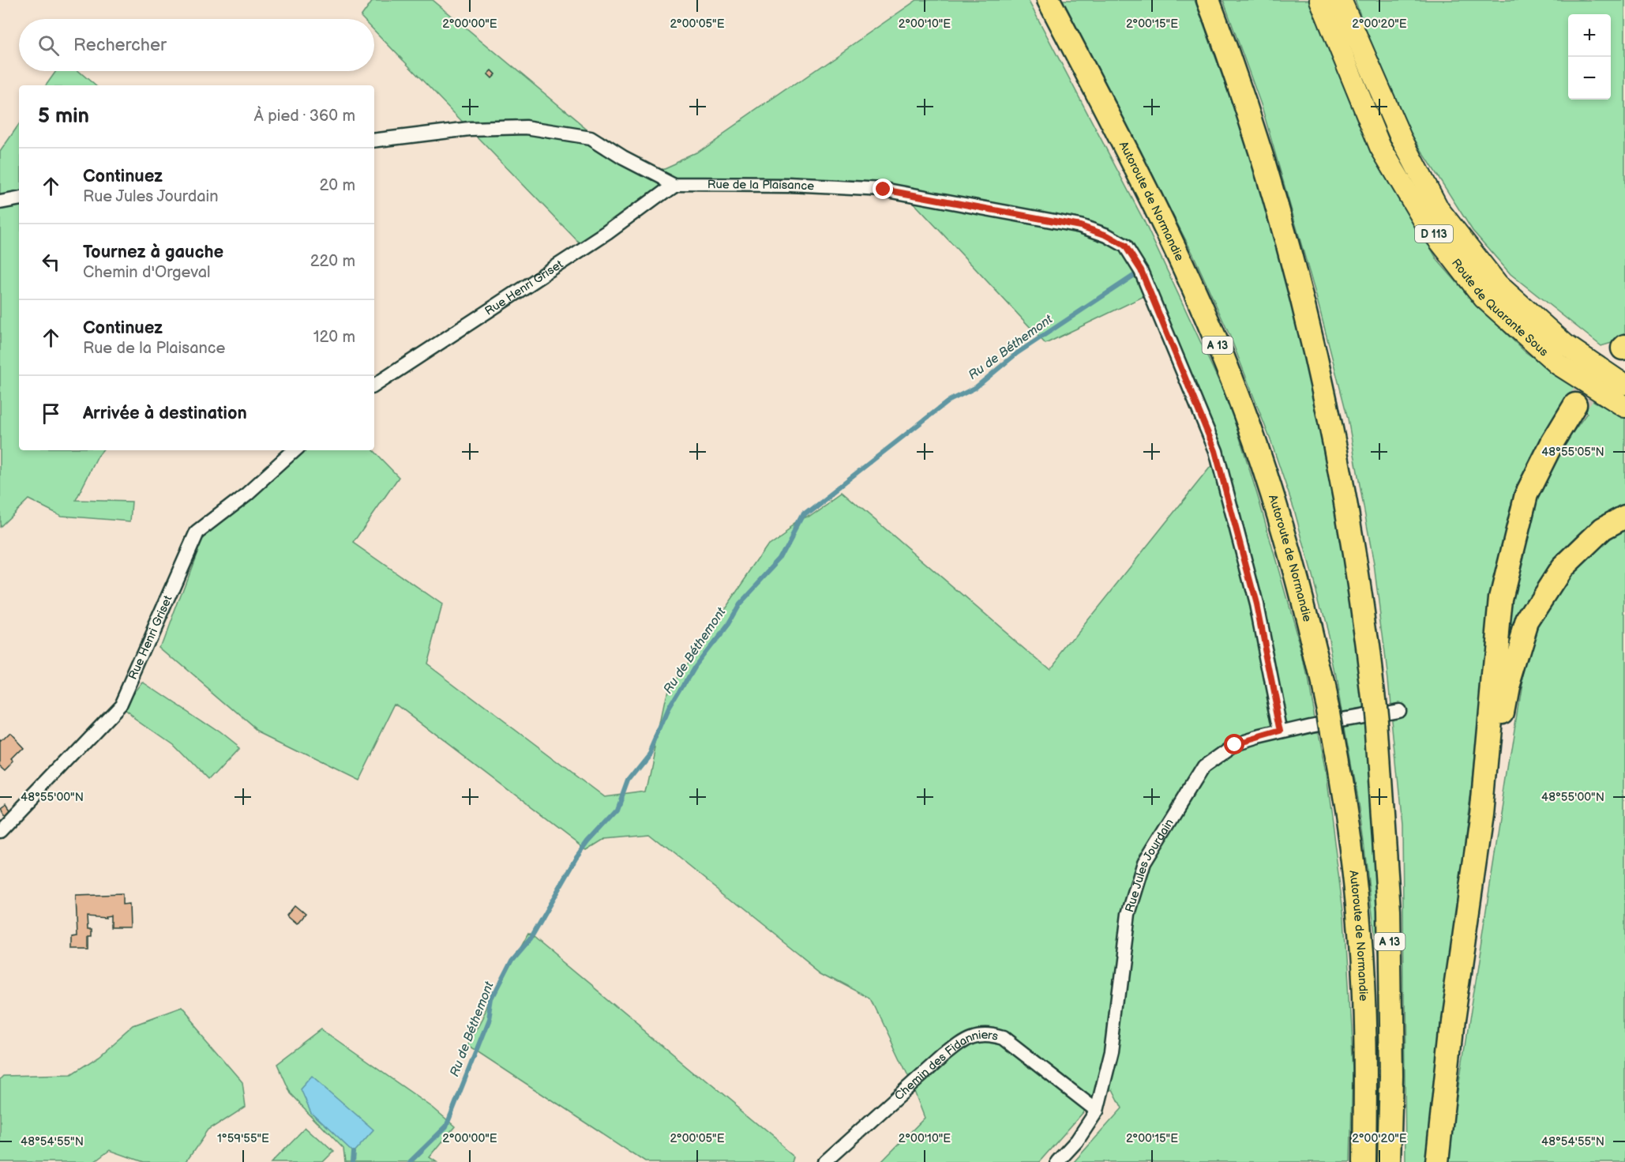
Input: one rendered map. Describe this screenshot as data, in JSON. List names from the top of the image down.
{
  "streets": {
    "highway": ["Autoroute de Normandie", "A 13"],
    "main road": ["D 113", "Route de Quarante Sous"],
    "street": [
      "Rue de la Plaisance",
      "Rue Henri Griset",
      "Rue Jules Jourdain",
      "Chemin des Fidanniers"
    ]
  },
  "crossings": [
    ["Rue de la Plaisance", "Rue Henri Griset"],
    ["Rue de la Plaisance", "Rue Jules Jourdain"],
    ["Rue Jules Jourdain", "Chemin des Fidanniers"]
  ],
  "water": ["Ru de Béthemont"],
  "page": {
    "map_buttons": ["+", "−"],
    "search": "Rechercher",
    "heading": ["5 min", "À pied · 360 m"],
    "list": [
      ["Continuez", "Rue Jules Jourdain", "20 m"],
      ["Tournez à gauche", "Chemin d'Orgeval", "220 m"],
      ["Continuez", "Rue de la Plaisance", "120 m"],
      "Arrivée à destination"
    ]
  },
  "coordinates": [
    "2°00'00\"E",
    "2°00'05\"E",
    "2°00'10\"E",
    "2°00'15\"E",
    "2°00'20\"E",
    "48°55'05\"N",
    "48°55'00\"N",
    "1°59'55\"E",
    "48°54'55\"N"
  ]
}
